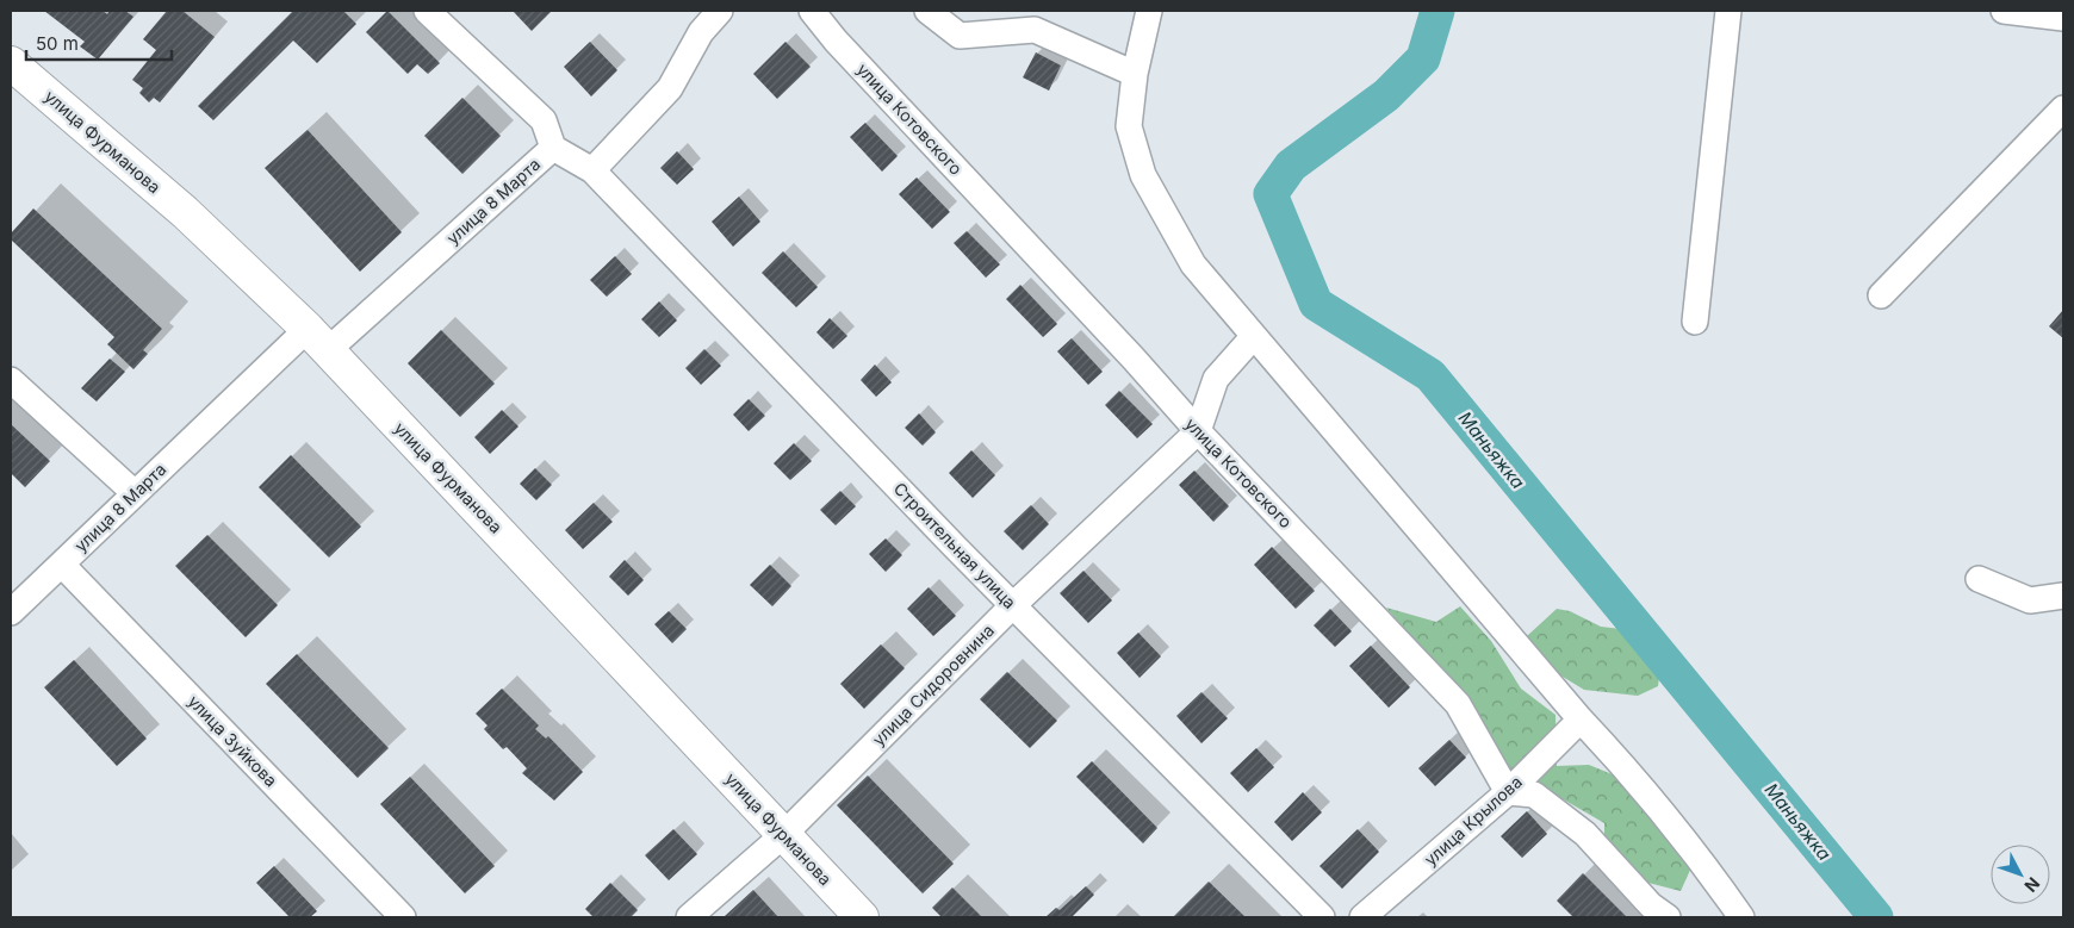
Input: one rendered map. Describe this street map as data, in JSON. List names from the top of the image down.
{
  "streets": {
    "main road": ["улица Фурманова"],
    "street": [
      "улица Котовского",
      "улица 8 Марта",
      "Строительная улица",
      "улица Сидоровнина",
      "улица Зуйкова",
      "улица Крылова"
    ]
  },
  "crossings": [
    ["улица Котовского", "улица Сидоровнина"],
    ["улица Котовского", "улица Крылова"],
    ["улица Фурманова", "улица 8 Марта"],
    ["улица Фурманова", "улица Сидоровнина"],
    ["улица 8 Марта", "Строительная улица"],
    ["улица 8 Марта", "улица Зуйкова"],
    ["Строительная улица", "улица Сидоровнина"]
  ],
  "water": ["Маньяжка"],
  "scale_bar": "50 m",
  "north": "bottom right"
}
